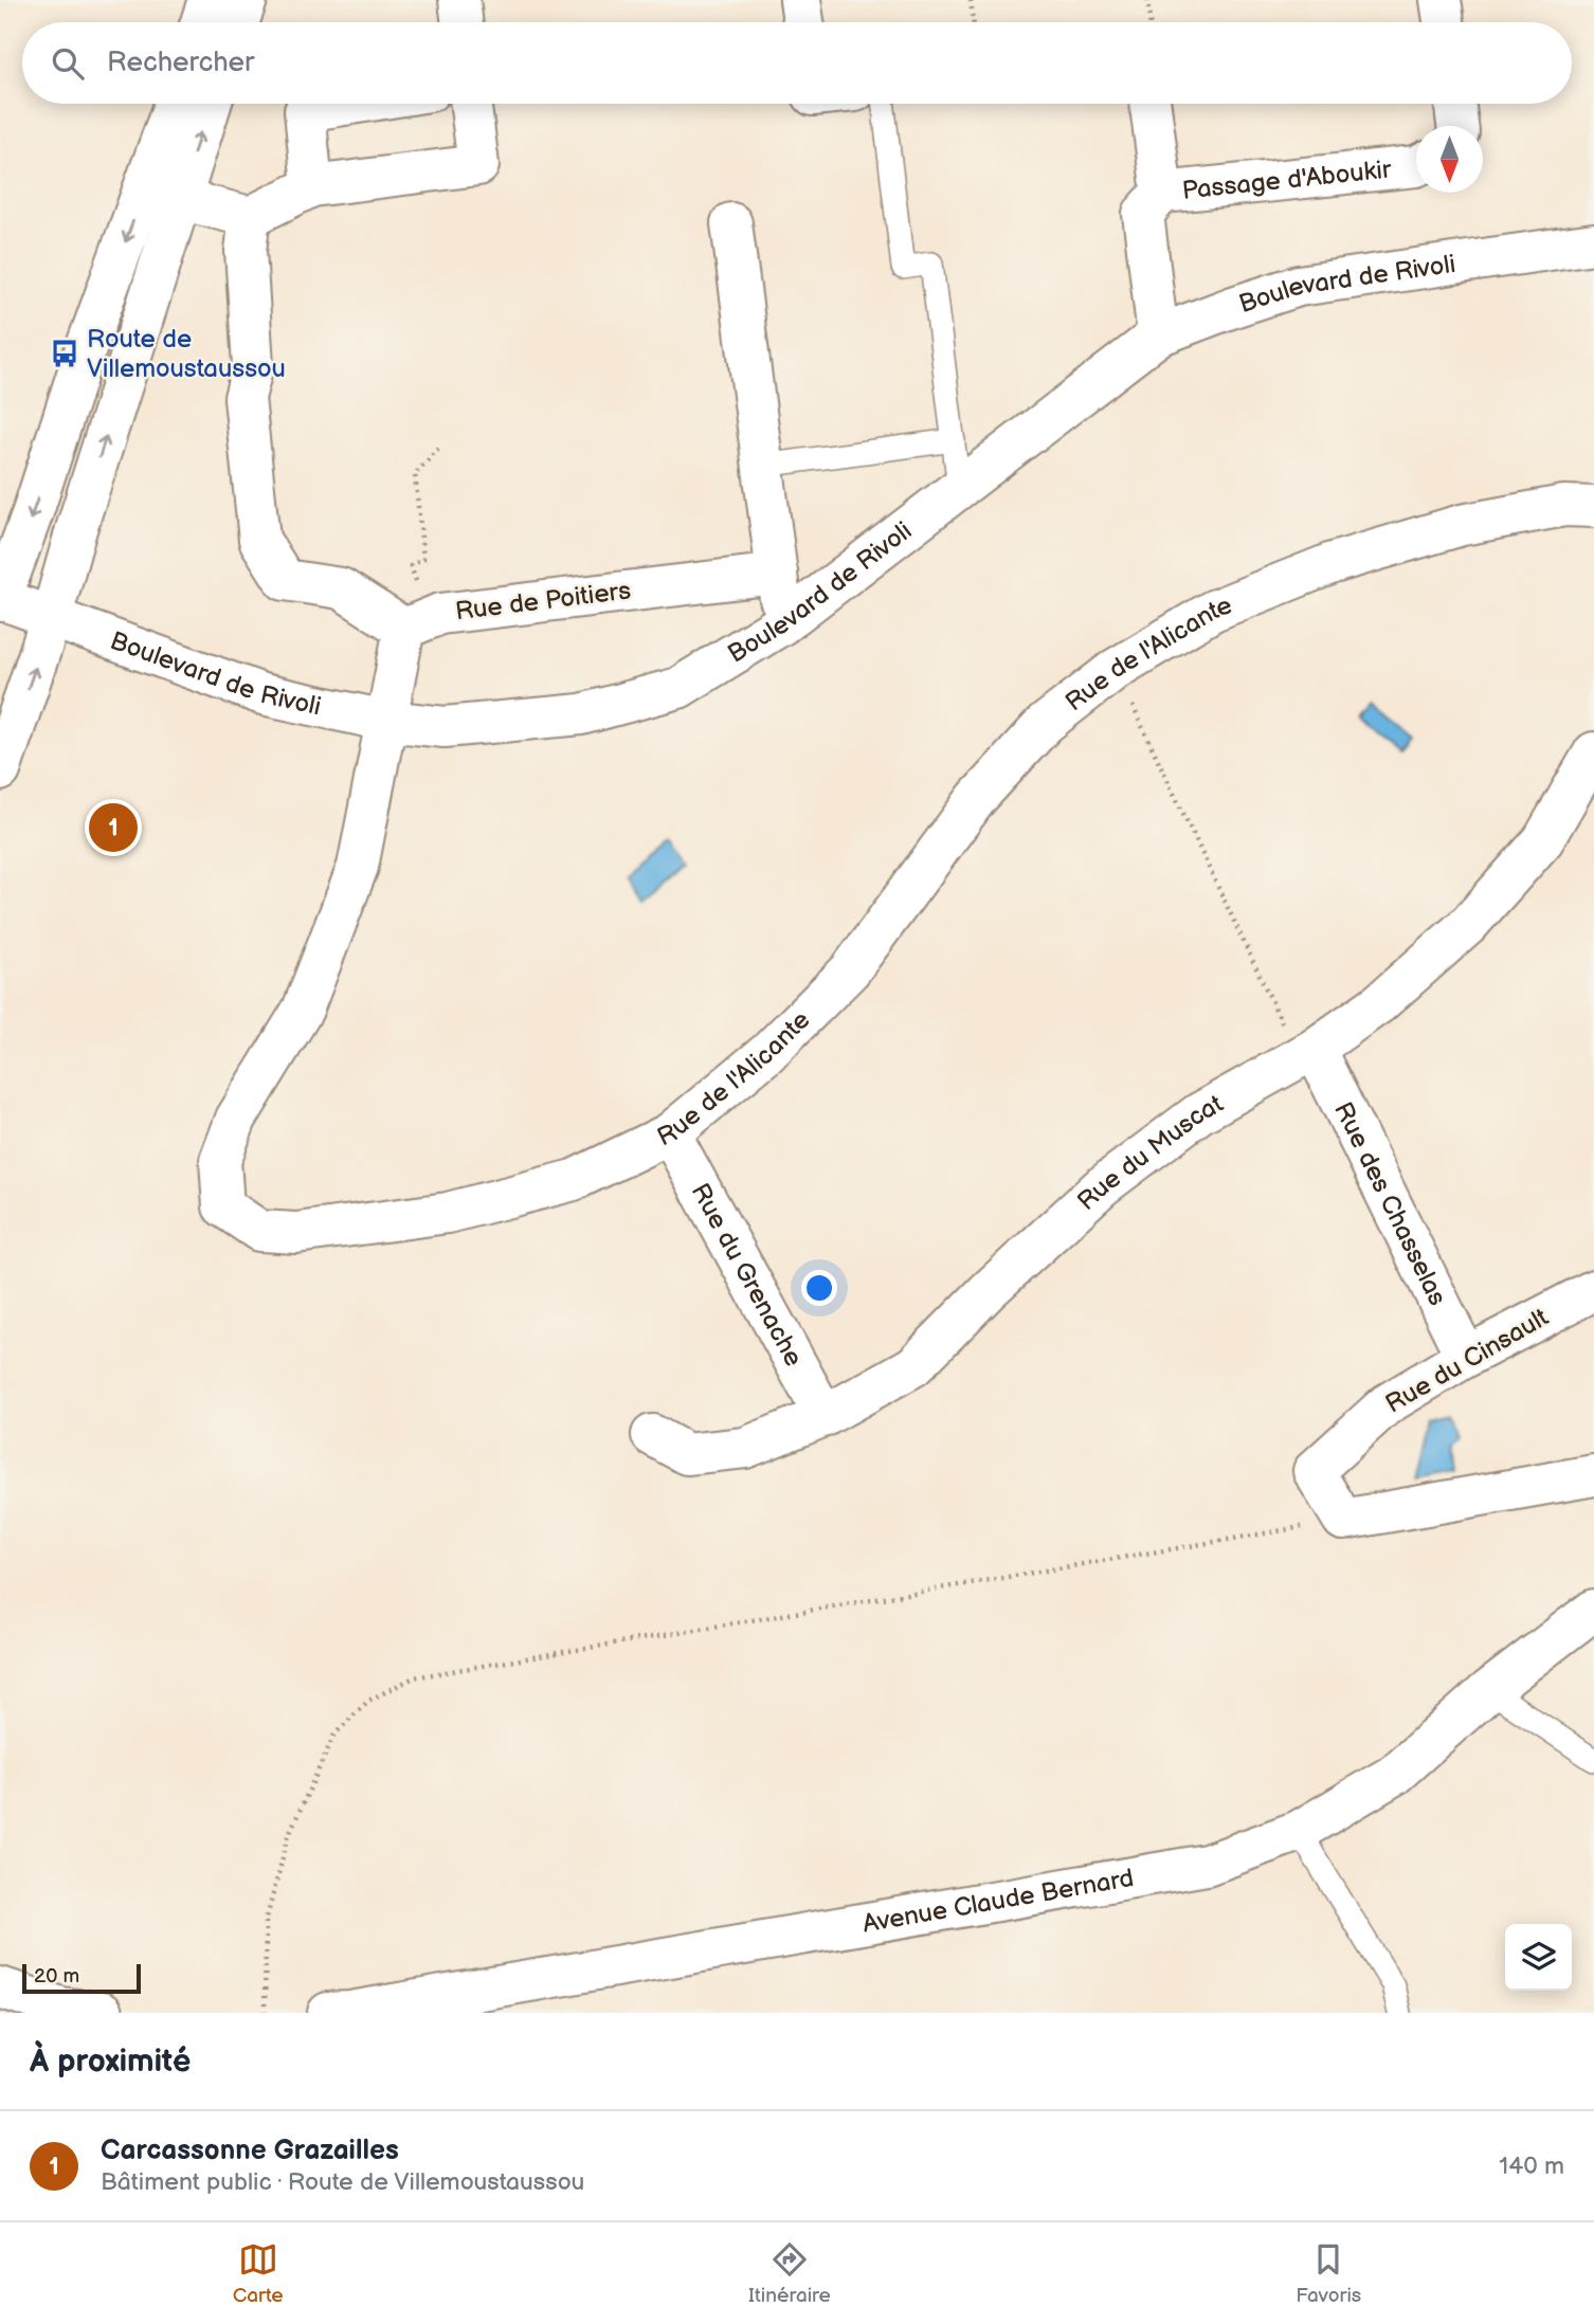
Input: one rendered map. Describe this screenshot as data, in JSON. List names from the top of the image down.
{
  "streets": {
    "street": [
      "Passage d'Aboukir",
      "Boulevard de Rivoli",
      "Rue de Poitiers",
      "Rue de l'Alicante",
      "Rue du Muscat",
      "Rue des Chasselas",
      "Rue du Grenache",
      "Rue du Cinsault",
      "Avenue Claude Bernard"
    ]
  },
  "crossings": [
    ["Passage d'Aboukir", "Boulevard de Rivoli"],
    ["Boulevard de Rivoli", "Rue de l'Alicante"],
    ["Rue de l'Alicante", "Rue du Grenache"],
    ["Rue du Muscat", "Rue des Chasselas"],
    ["Rue du Muscat", "Rue du Grenache"],
    ["Rue des Chasselas", "Rue du Cinsault"]
  ],
  "places": {
    "bus stop": ["Route de Villemoustaussou"]
  },
  "scale_bar": "20 m",
  "north": "bottom",
  "page": {
    "search": "Rechercher",
    "pins": "1",
    "scale": "20 m",
    "heading": "À proximité",
    "list": [
      {
        "mark": "1",
        "name": "Carcassonne Grazailles",
        "note": "Bâtiment public · Route de Villemoustaussou",
        "value": "140 m"
      }
    ],
    "nav": ["Carte", "Itinéraire", "Favoris"]
  }
}
